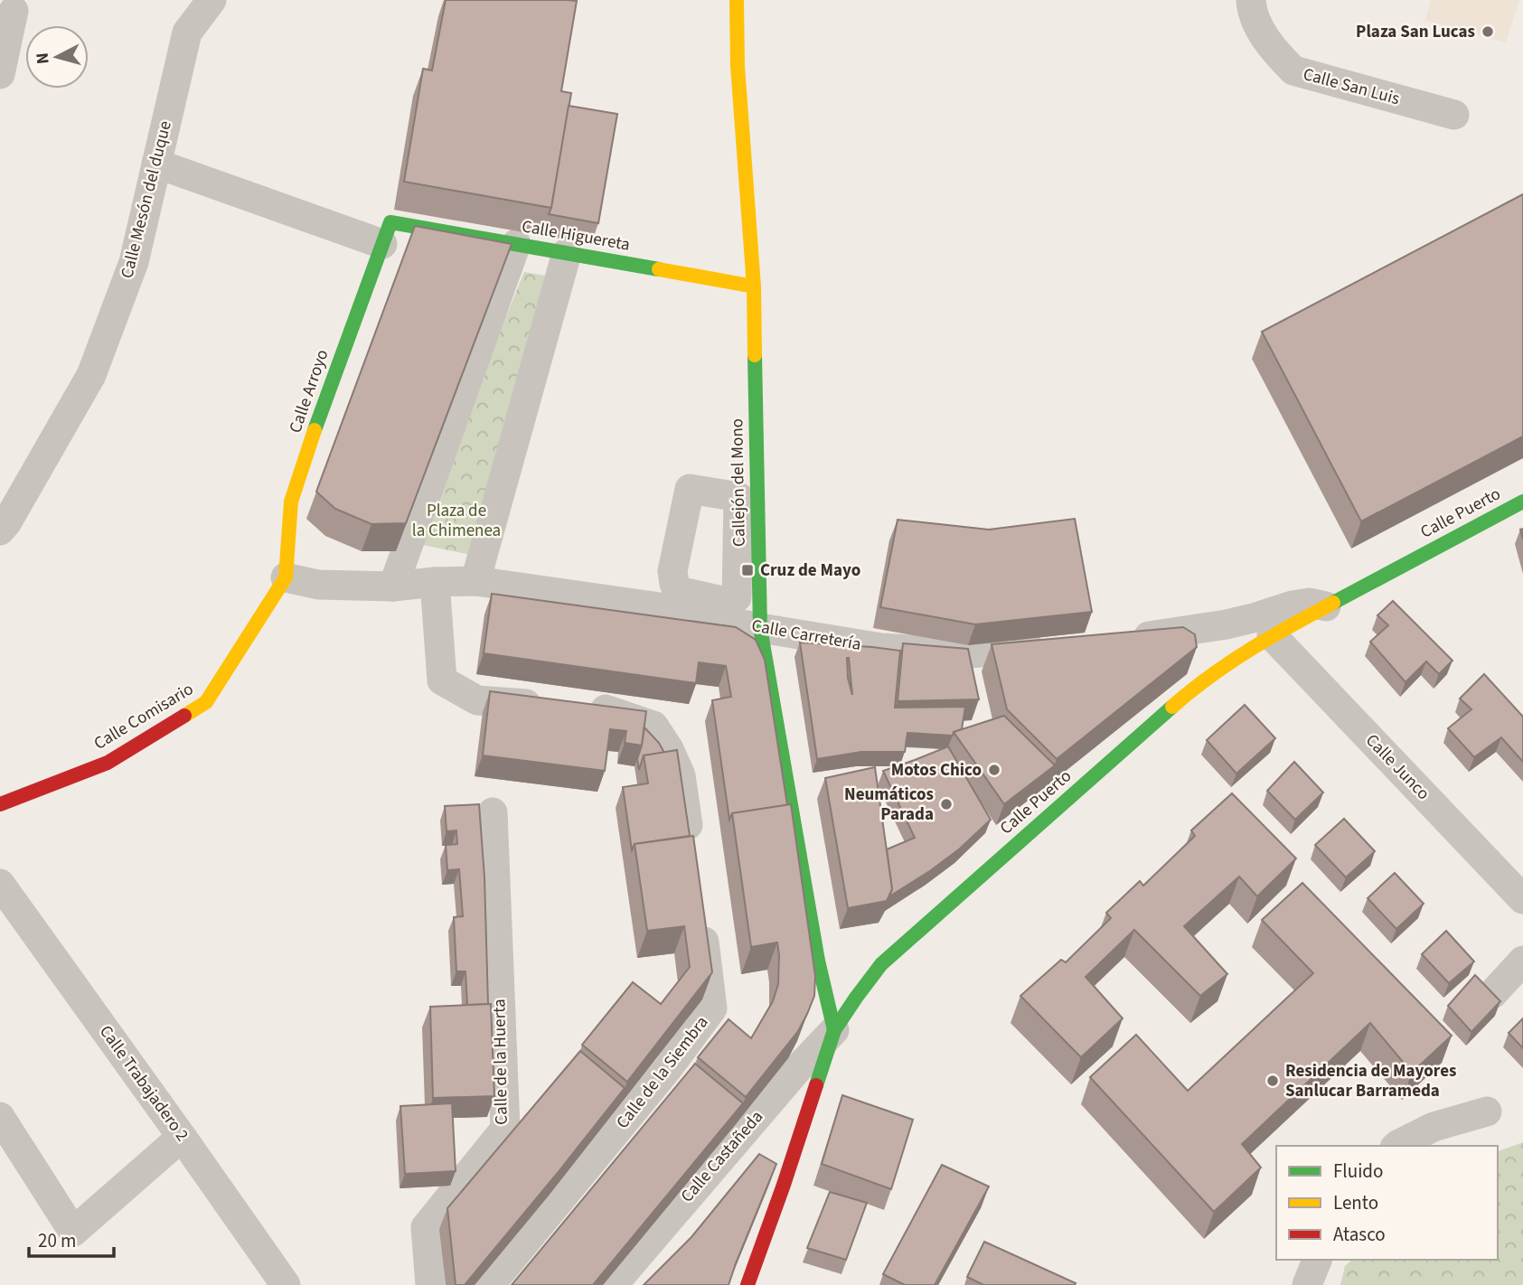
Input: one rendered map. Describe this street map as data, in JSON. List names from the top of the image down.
{
  "streets": {
    "street": [
      "Calle San Luis",
      "Calle Mesón del duque",
      "Calle Higuereta",
      "Calle Arroyo",
      "Callejón del Mono",
      "Calle Puerto",
      "Calle Carretería",
      "Calle Comisario",
      "Calle Junco",
      "Calle de la Huerta",
      "Calle de la Siembra",
      "Calle Trabajadero 2",
      "Calle Castañeda"
    ]
  },
  "crossings": [
    ["Calle Higuereta", "Calle Arroyo"],
    ["Calle Higuereta", "Callejón del Mono"],
    ["Calle Arroyo", "Calle Carretería"],
    ["Calle Arroyo", "Calle Comisario"],
    ["Callejón del Mono", "Calle Puerto"],
    ["Callejón del Mono", "Calle Carretería"],
    ["Callejón del Mono", "Calle Castañeda"],
    ["Calle Puerto", "Calle Junco"],
    ["Calle Puerto", "Calle Castañeda"],
    ["Calle Carretería", "Calle Comisario"]
  ],
  "parks": ["Plaza de la Chimenea"],
  "places": {
    "other": [
      "Plaza San Lucas",
      "Motos Chico",
      "Neumáticos Parada",
      "Residencia de Mayores Sanlucar Barrameda"
    ],
    "transit": ["Cruz de Mayo"]
  },
  "legend": ["Fluido", "Lento", "Atasco"],
  "scale_bar": "20 m",
  "north": "left"
}
